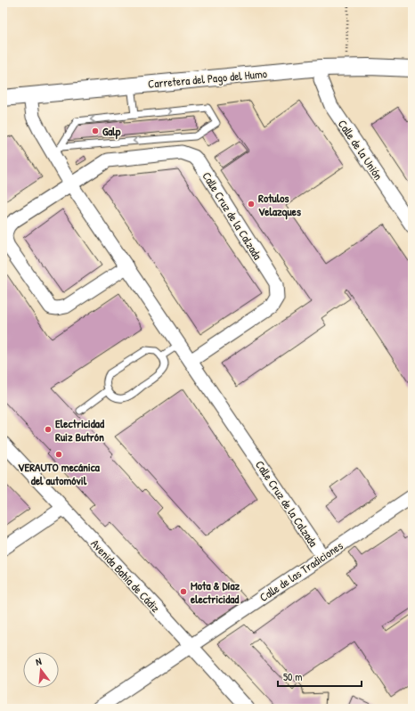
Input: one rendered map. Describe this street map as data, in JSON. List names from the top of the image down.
{
  "streets": {
    "street": [
      "Carretera del Pago del Humo",
      "Calle de la Unión",
      "Calle Cruz de la Calzada",
      "Calle de las Tradiciones",
      "Avenida Bahía de Cádiz"
    ]
  },
  "crossings": [
    ["Carretera del Pago del Humo", "Calle de la Unión"],
    ["Carretera del Pago del Humo", "Calle Cruz de la Calzada"],
    ["Calle Cruz de la Calzada", "Calle de las Tradiciones"],
    ["Calle de las Tradiciones", "Avenida Bahía de Cádiz"]
  ],
  "places": [
    "Galp",
    "Rotulos Velazques",
    "Electricidad Ruiz Butrón",
    "VERAUTO mecánica del automóvil",
    "Mota & Díaz electricidad"
  ],
  "scale_bar": "50 m",
  "north": "top"
}
